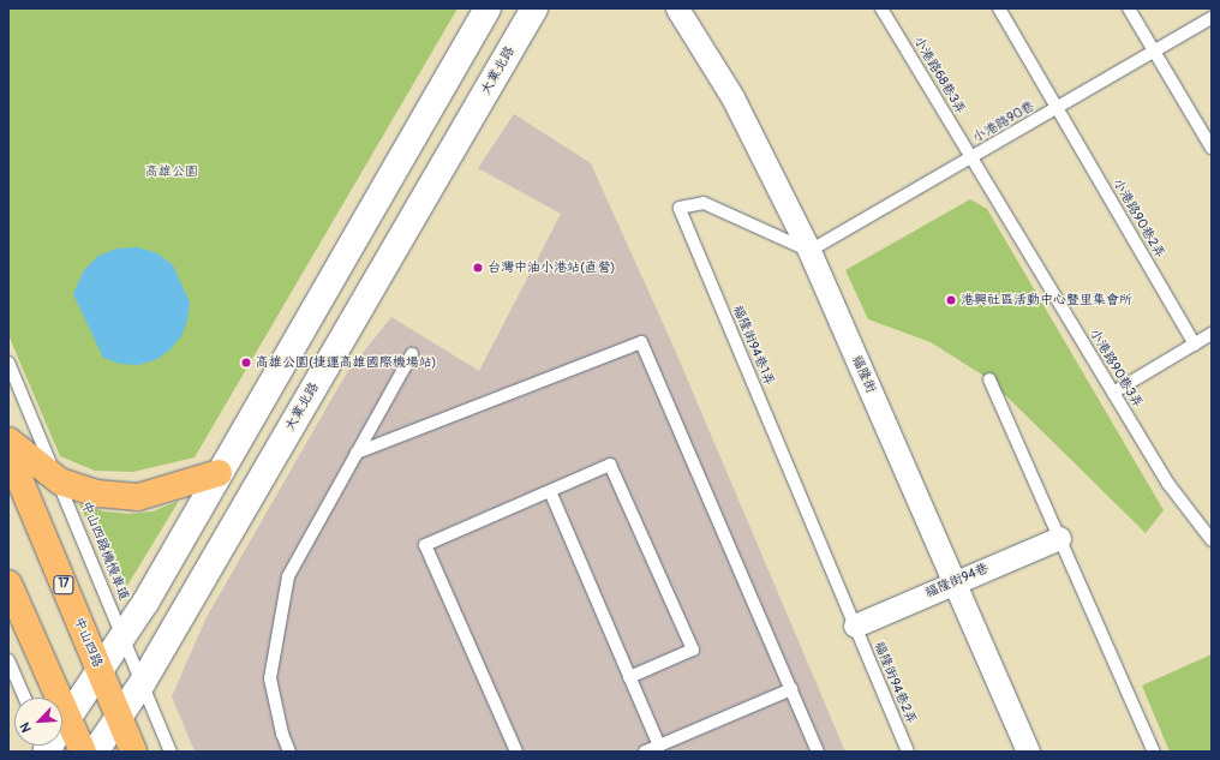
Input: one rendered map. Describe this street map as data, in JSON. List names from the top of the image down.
{
  "streets": {
    "main road": ["17", "中山四路"],
    "street": ["大業北路", "福隆街", "福隆街94巷"],
    "lane": [
      "小港路68巷3弄",
      "小港路90巷",
      "小港路90巷2弄",
      "福隆街94巷1弄",
      "小港路90巷3弄",
      "中山四路機慢車道",
      "福隆街94巷2弄"
    ]
  },
  "crossings": [
    ["大業北路", "中山四路機慢車道"],
    ["大業北路", "中山四路"],
    ["小港路68巷3弄", "小港路90巷"],
    ["小港路68巷3弄", "小港路90巷3弄"],
    ["小港路90巷", "小港路90巷2弄"],
    ["小港路90巷", "福隆街94巷1弄"],
    ["小港路90巷", "小港路90巷3弄"],
    ["小港路90巷", "福隆街"],
    ["福隆街94巷1弄", "福隆街"],
    ["福隆街94巷1弄", "福隆街94巷"],
    ["福隆街94巷1弄", "福隆街94巷2弄"],
    ["福隆街", "福隆街94巷"],
    ["福隆街94巷", "福隆街94巷2弄"]
  ],
  "parks": ["高雄公園"],
  "places": ["台灣中油小港站(直營)", "港興社區活動中心暨里集會所", "高雄公園(捷運高雄國際機場站)"],
  "north": "bottom left"
}
